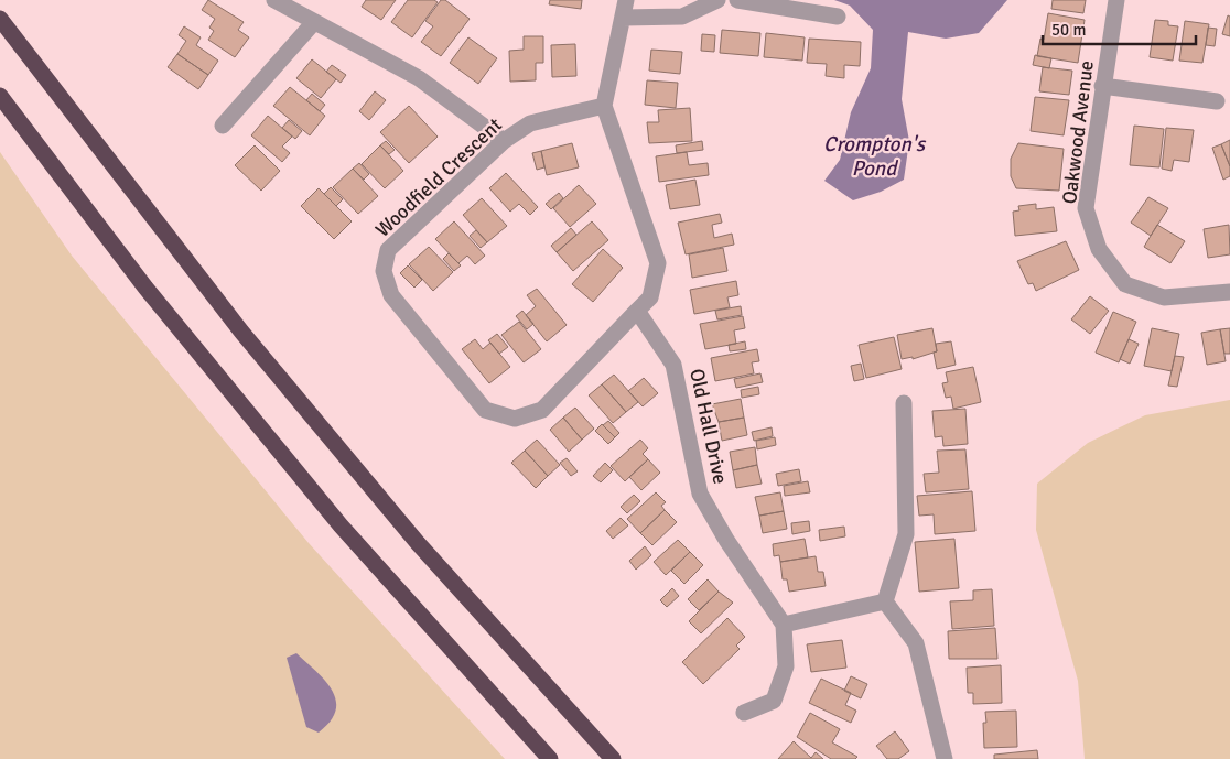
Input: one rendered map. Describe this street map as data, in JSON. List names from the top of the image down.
{
  "streets": {
    "street": ["Oakwood Avenue", "Woodfield Crescent", "Old Hall Drive"]
  },
  "crossings": [
    ["Woodfield Crescent", "Old Hall Drive"]
  ],
  "water": ["Crompton's Pond"],
  "scale_bar": "50 m"
}
